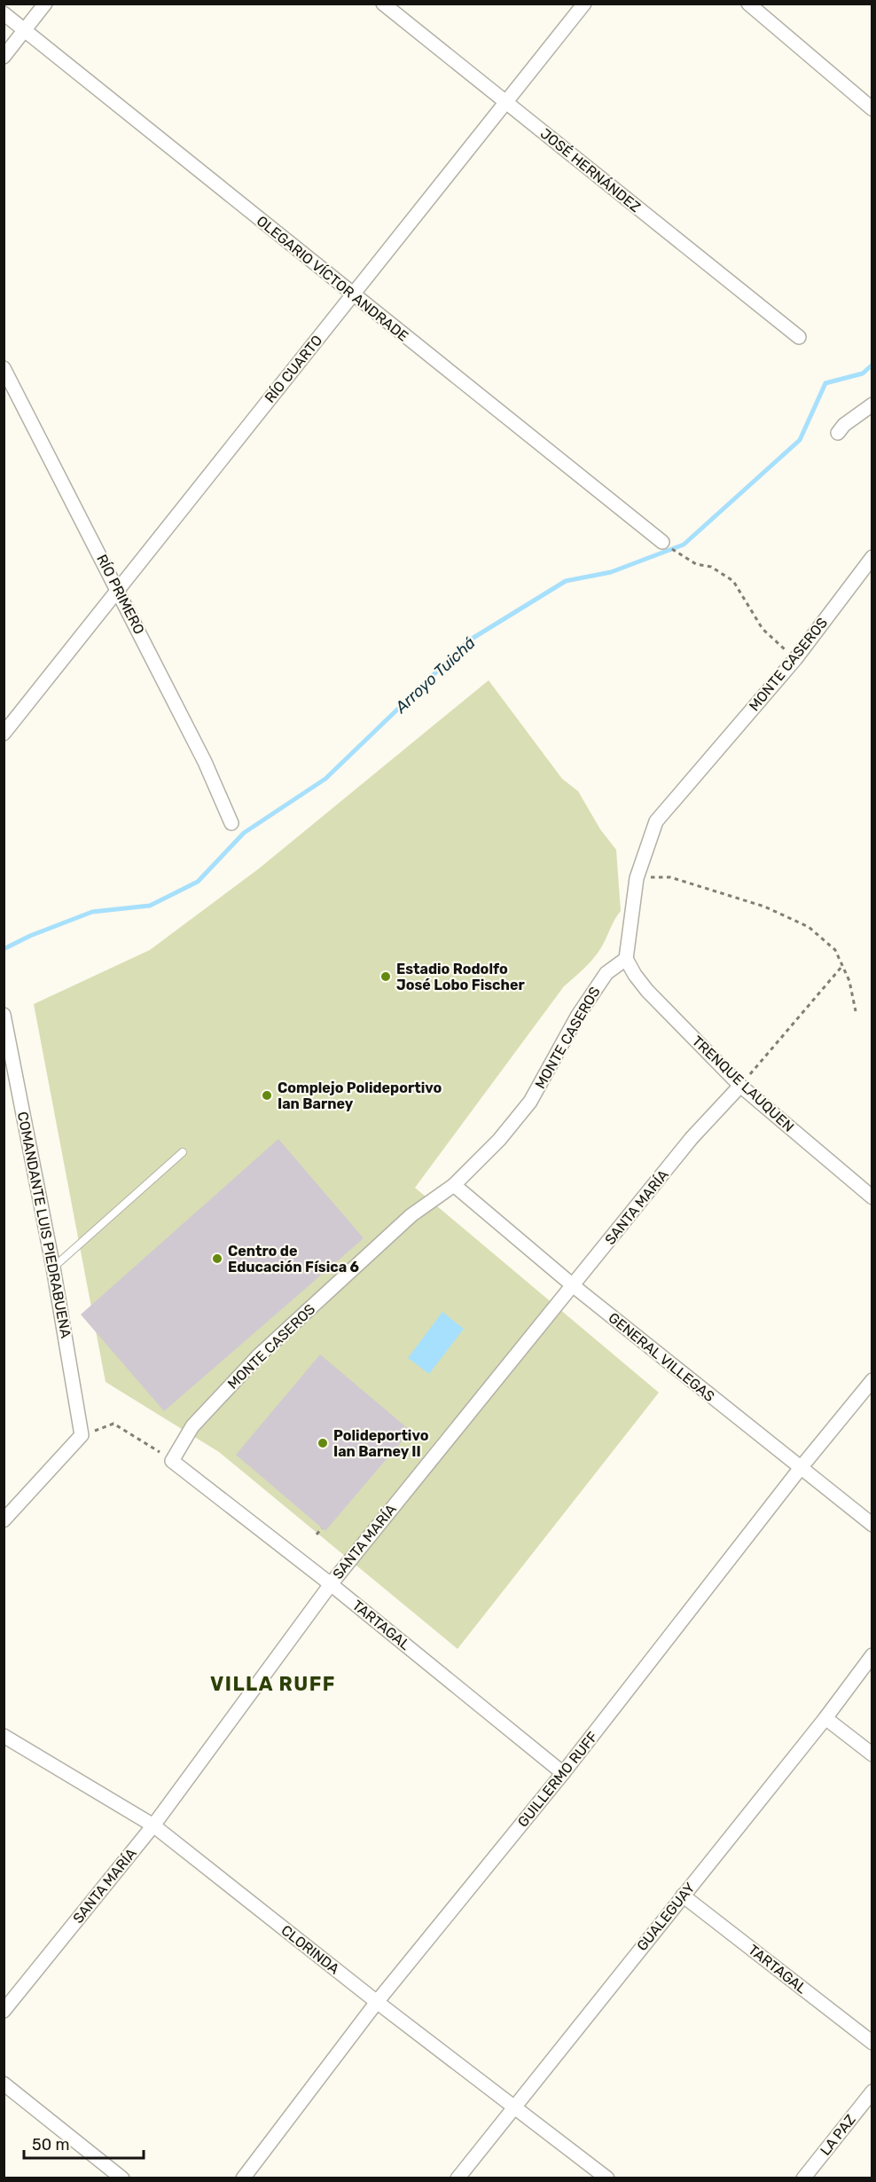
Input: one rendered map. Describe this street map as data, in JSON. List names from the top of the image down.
{
  "streets": {
    "street": [
      "JOSÉ HERNÁNDEZ",
      "OLEGARIO VÍCTOR ANDRADE",
      "RÍO CUARTO",
      "RÍO PRIMERO",
      "MONTE CASEROS",
      "TRENQUE LAUQUEN",
      "SANTA MARÍA",
      "COMANDANTE LUIS PIEDRABUENA",
      "GENERAL VILLEGAS",
      "TARTAGAL",
      "GUILLERMO RUFF",
      "GUALEGUAY",
      "CLORINDA",
      "LA PAZ"
    ]
  },
  "crossings": [
    ["JOSÉ HERNÁNDEZ", "RÍO CUARTO"],
    ["OLEGARIO VÍCTOR ANDRADE", "RÍO CUARTO"],
    ["RÍO CUARTO", "RÍO PRIMERO"],
    ["MONTE CASEROS", "TRENQUE LAUQUEN"],
    ["MONTE CASEROS", "GENERAL VILLEGAS"],
    ["MONTE CASEROS", "TARTAGAL"],
    ["TRENQUE LAUQUEN", "SANTA MARÍA"],
    ["SANTA MARÍA", "GENERAL VILLEGAS"],
    ["SANTA MARÍA", "TARTAGAL"],
    ["SANTA MARÍA", "CLORINDA"],
    ["GENERAL VILLEGAS", "GUILLERMO RUFF"],
    ["TARTAGAL", "GUILLERMO RUFF"],
    ["TARTAGAL", "GUALEGUAY"],
    ["GUILLERMO RUFF", "CLORINDA"],
    ["GUALEGUAY", "CLORINDA"]
  ],
  "districts": ["VILLA RUFF"],
  "water": ["Arroyo Tuichá"],
  "places": [
    "Estadio Rodolfo José Lobo Fischer",
    "Complejo Polideportivo Ian Barney",
    "Centro de Educación Física 6",
    "Polideportivo Ian Barney II"
  ],
  "scale_bar": "50 m"
}
